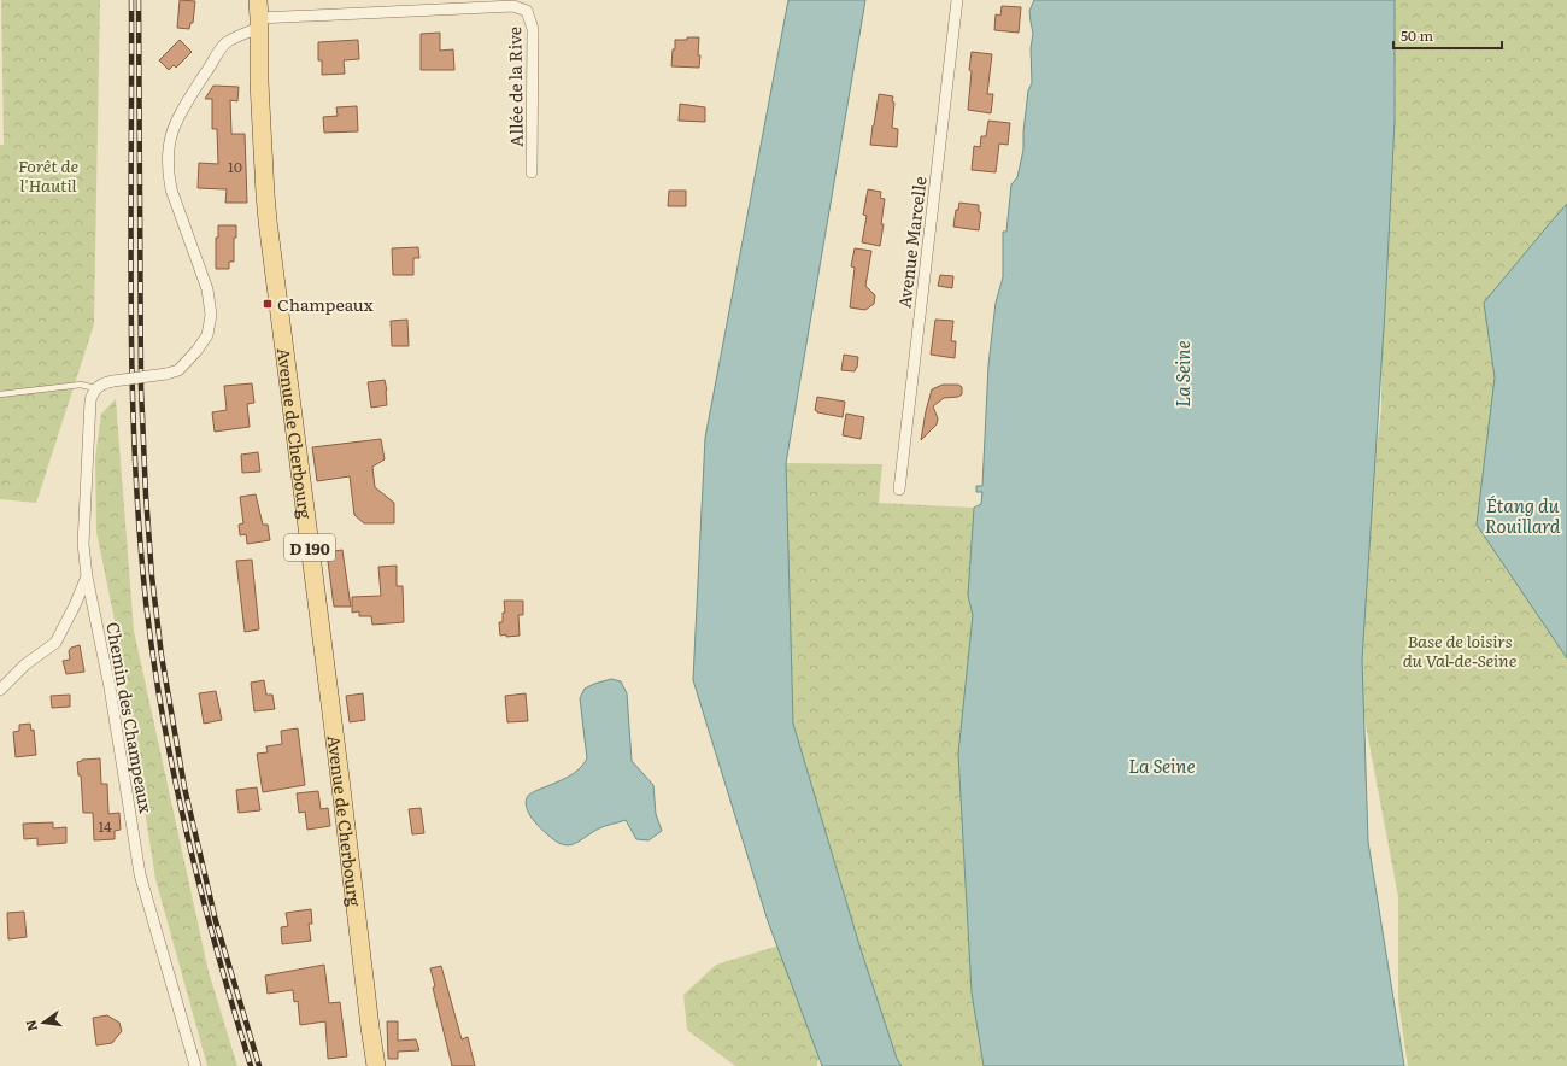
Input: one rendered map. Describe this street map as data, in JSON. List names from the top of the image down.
{
  "streets": {
    "main road": ["Avenue de Cherbourg", "D 190"],
    "street": ["Allée de la Rive", "Avenue Marcelle", "Chemin des Champeaux"]
  },
  "crossings": [
    ["Allée de la Rive", "Avenue de Cherbourg"],
    ["Allée de la Rive", "D 190"],
    ["Avenue de Cherbourg", "D 190"]
  ],
  "water": ["La Seine", "Étang du Rouillard"],
  "parks": ["Forêt de l'Hautil", "Base de loisirs du Val-de-Seine"],
  "places": {
    "transit": ["Champeaux"]
  },
  "house_numbers": ["10", "14"],
  "scale_bar": "50 m",
  "north": "left"
}
